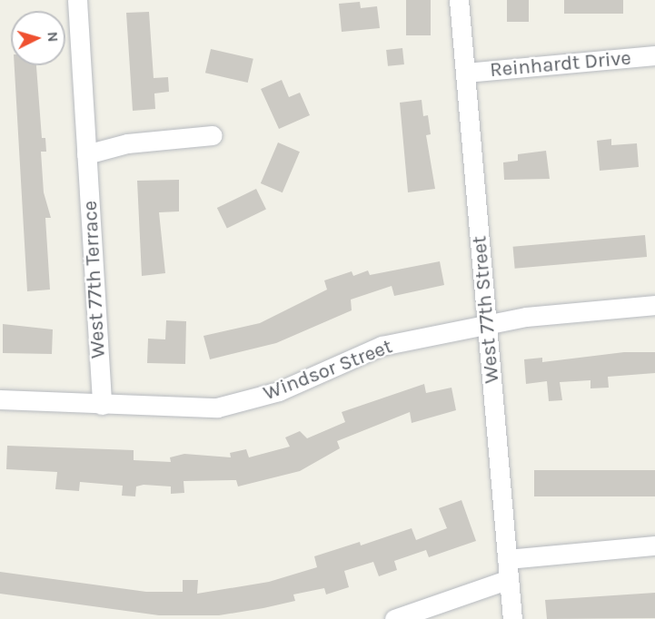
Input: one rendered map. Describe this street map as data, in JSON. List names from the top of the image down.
{
  "streets": {
    "street": [
      "Reinhardt Drive",
      "West 77th Terrace",
      "West 77th Street",
      "Windsor Street"
    ]
  },
  "crossings": [
    ["Reinhardt Drive", "West 77th Street"],
    ["West 77th Terrace", "Windsor Street"],
    ["West 77th Street", "Windsor Street"]
  ],
  "north": "right"
}
